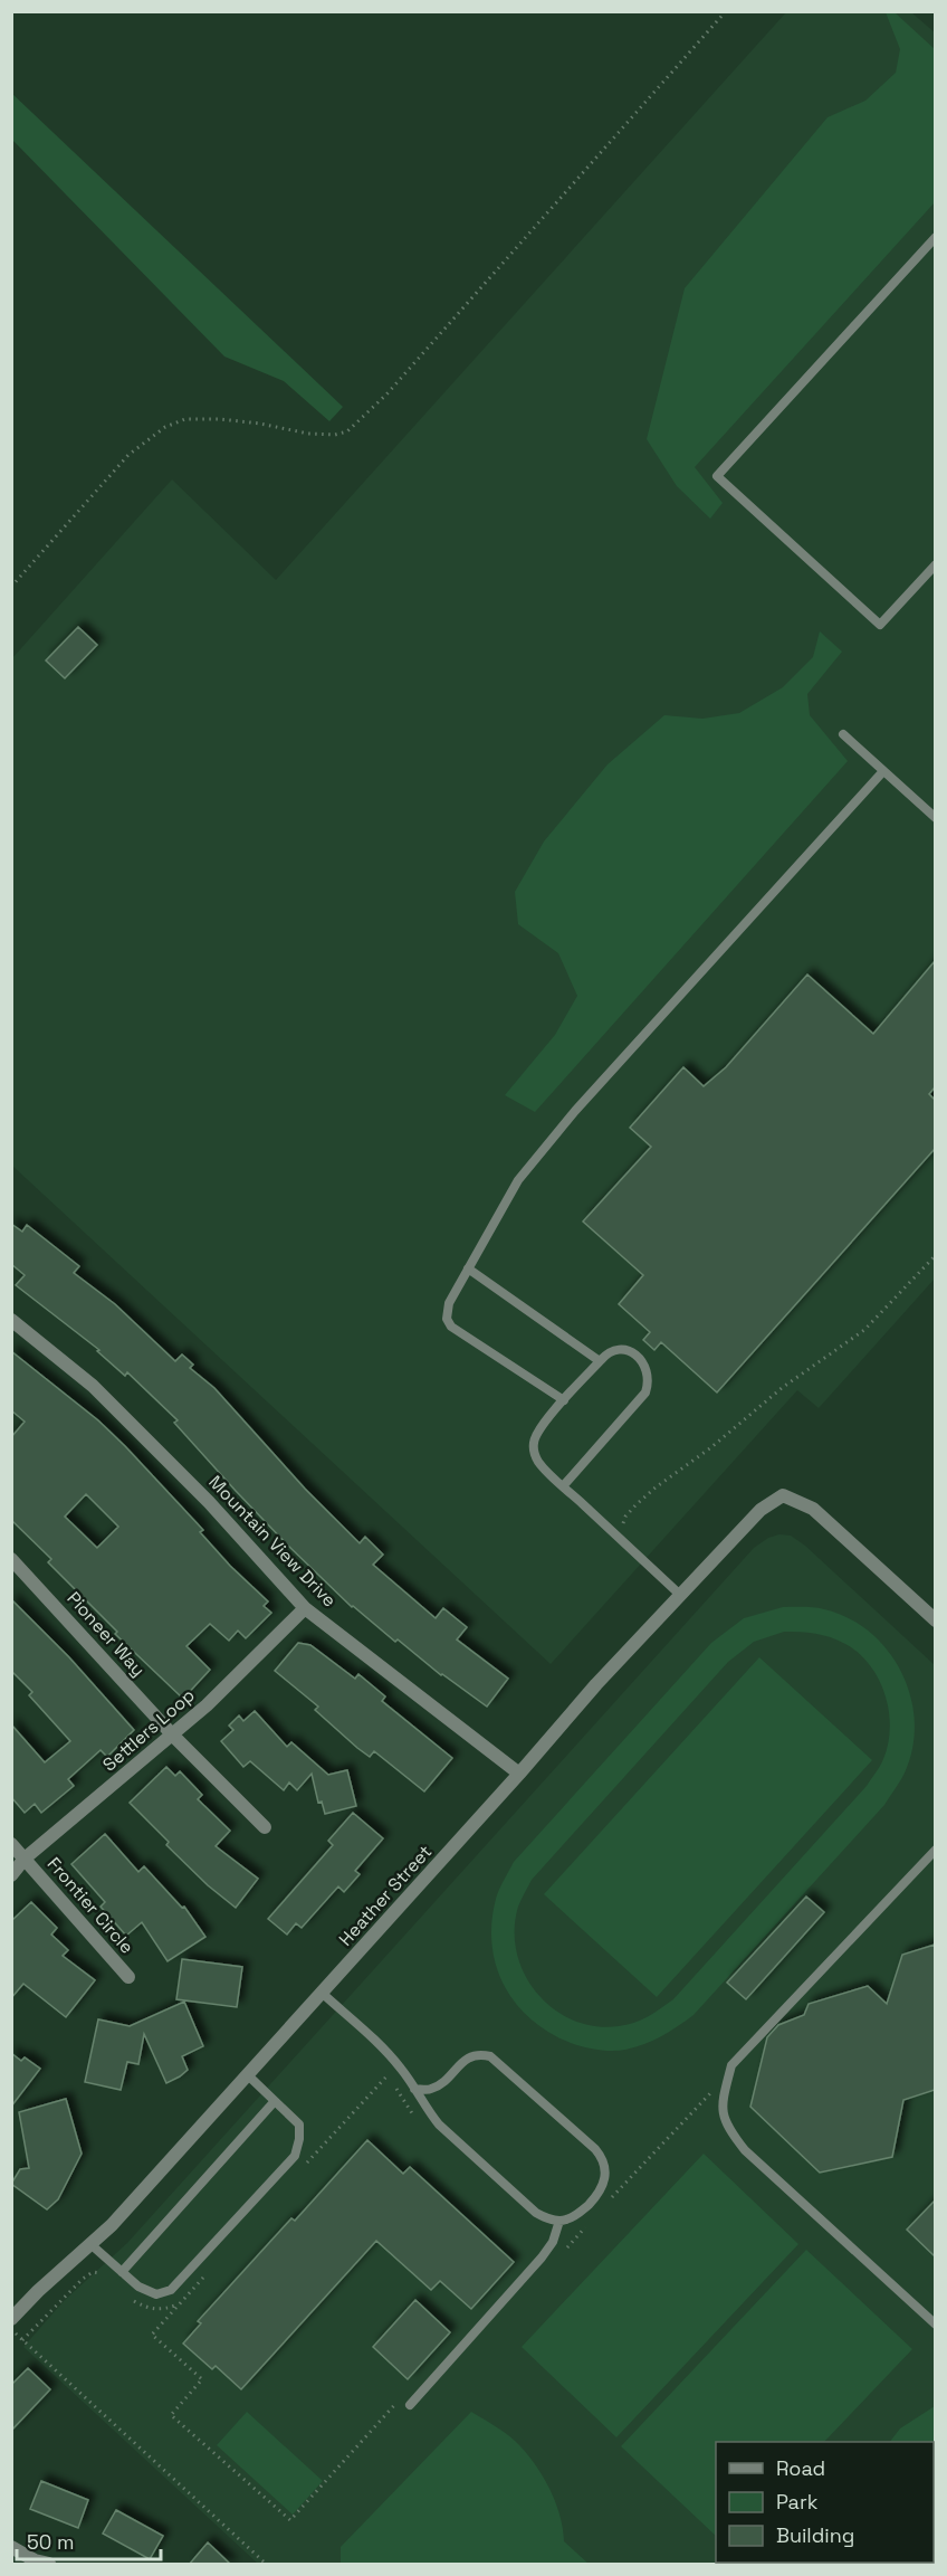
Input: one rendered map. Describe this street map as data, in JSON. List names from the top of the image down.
{
  "streets": {
    "street": [
      "Mountain View Drive",
      "Pioneer Way",
      "Settlers Loop",
      "Heather Street",
      "Frontier Circle"
    ]
  },
  "crossings": [
    ["Mountain View Drive", "Settlers Loop"],
    ["Mountain View Drive", "Heather Street"],
    ["Pioneer Way", "Settlers Loop"],
    ["Settlers Loop", "Frontier Circle"]
  ],
  "legend": ["Road", "Park", "Building"],
  "scale_bar": "50 m"
}
